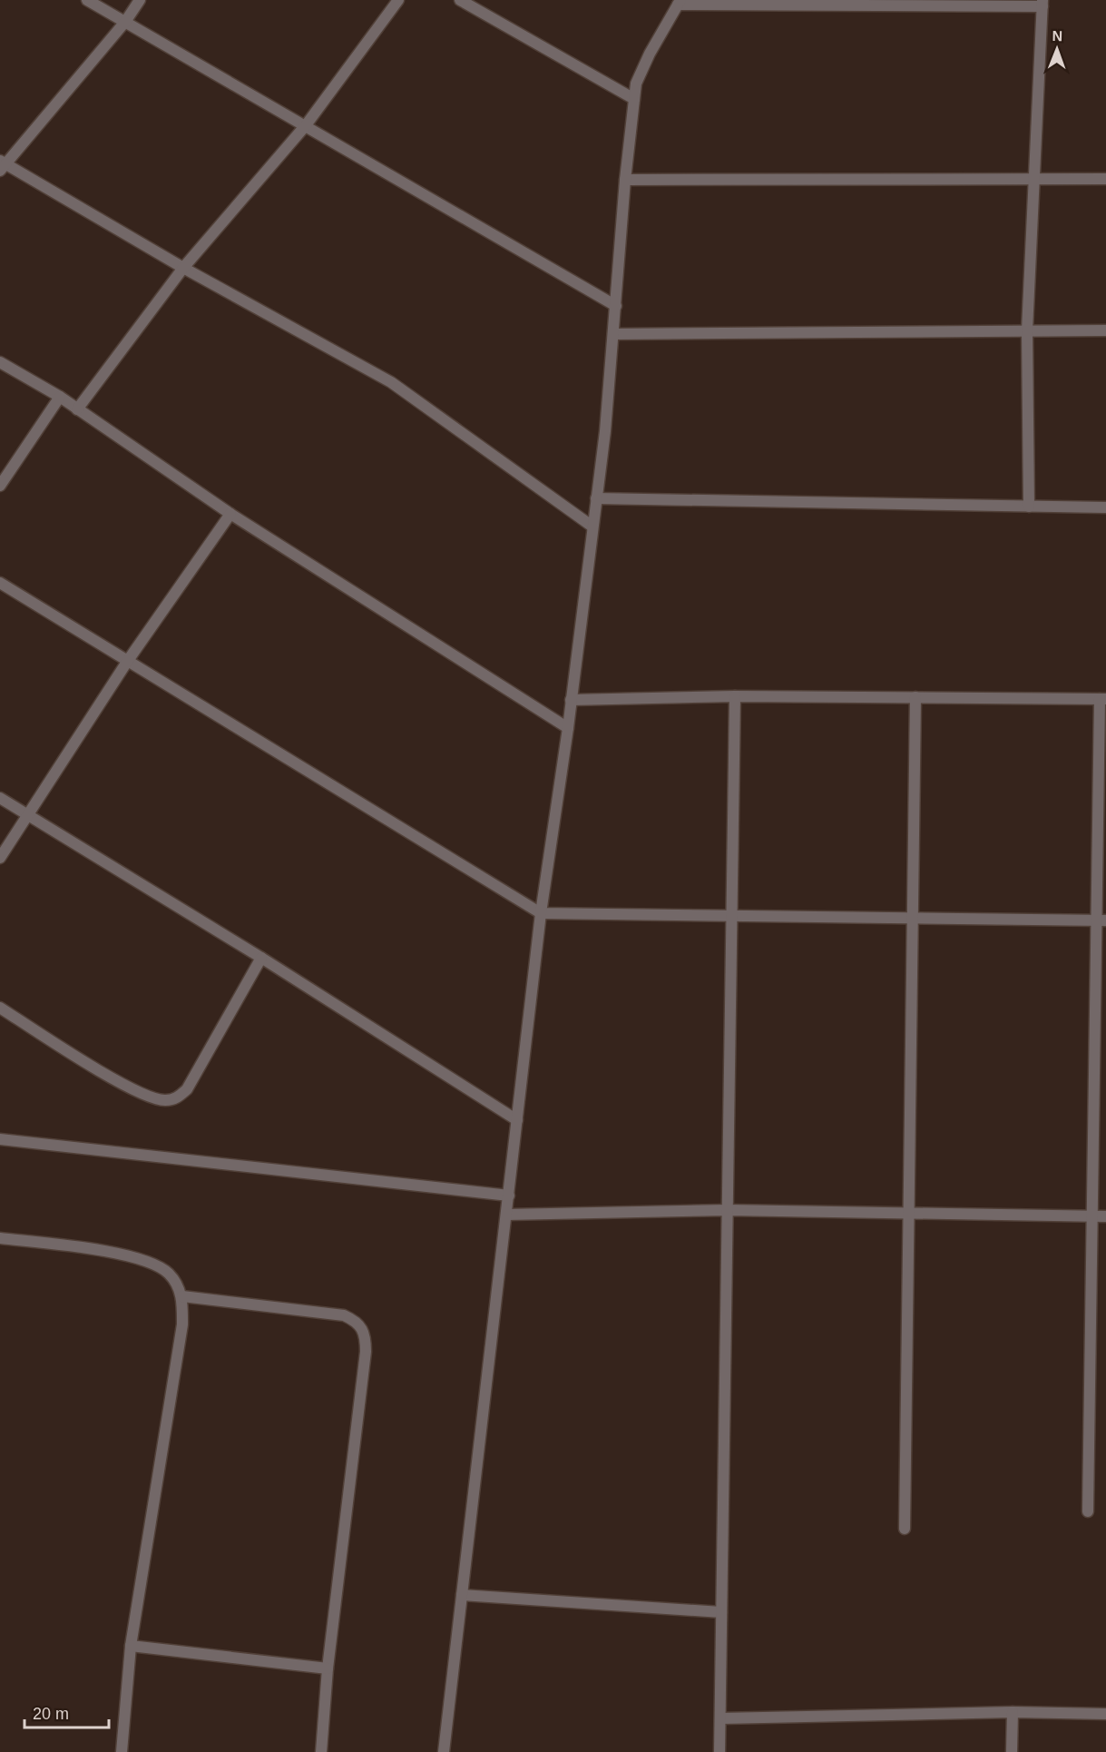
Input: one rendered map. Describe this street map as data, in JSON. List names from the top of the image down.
{
  "scale_bar": "20 m",
  "north": "top"
}
